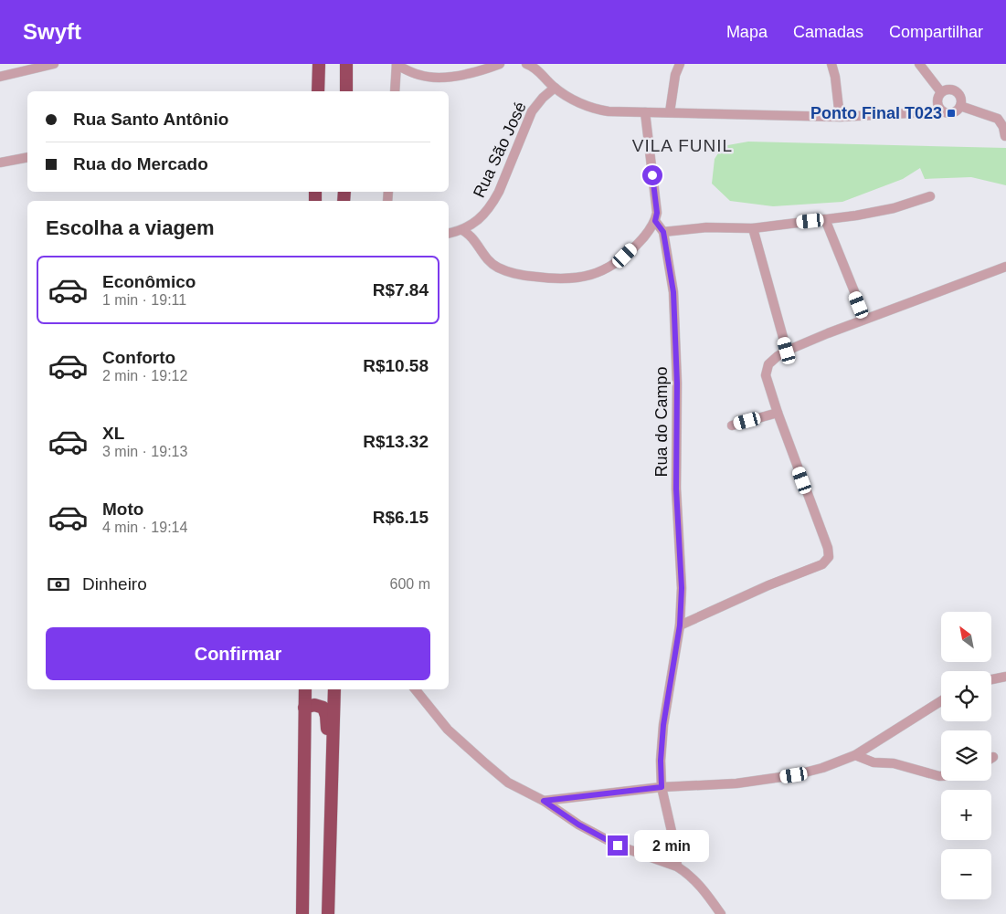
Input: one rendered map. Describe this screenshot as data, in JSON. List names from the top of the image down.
{
  "streets": {
    "street": ["Rua São José", "Rua do Campo"]
  },
  "districts": ["VILA FUNIL"],
  "places": {
    "transit": ["Ponto Final T023"]
  },
  "north": "top left",
  "page": {
    "header": "Swyft",
    "nav": ["Mapa", "Camadas", "Compartilhar"],
    "banner": ["Rua Santo Antônio", "Rua do Mercado"],
    "heading": "Escolha a viagem",
    "list": [
      {
        "name": "Econômico",
        "note": "1 min · 19:11",
        "value": "R$7.84"
      },
      {
        "name": "Conforto",
        "note": "2 min · 19:12",
        "value": "R$10.58"
      },
      {
        "name": "XL",
        "note": "3 min · 19:13",
        "value": "R$13.32"
      },
      {
        "name": "Moto",
        "note": "4 min · 19:14",
        "value": "R$6.15"
      }
    ],
    "pay": ["Dinheiro", "600 m"],
    "map_buttons": ["+", "−"],
    "buttons": "Confirmar",
    "bubble": "2 min"
  }
}
